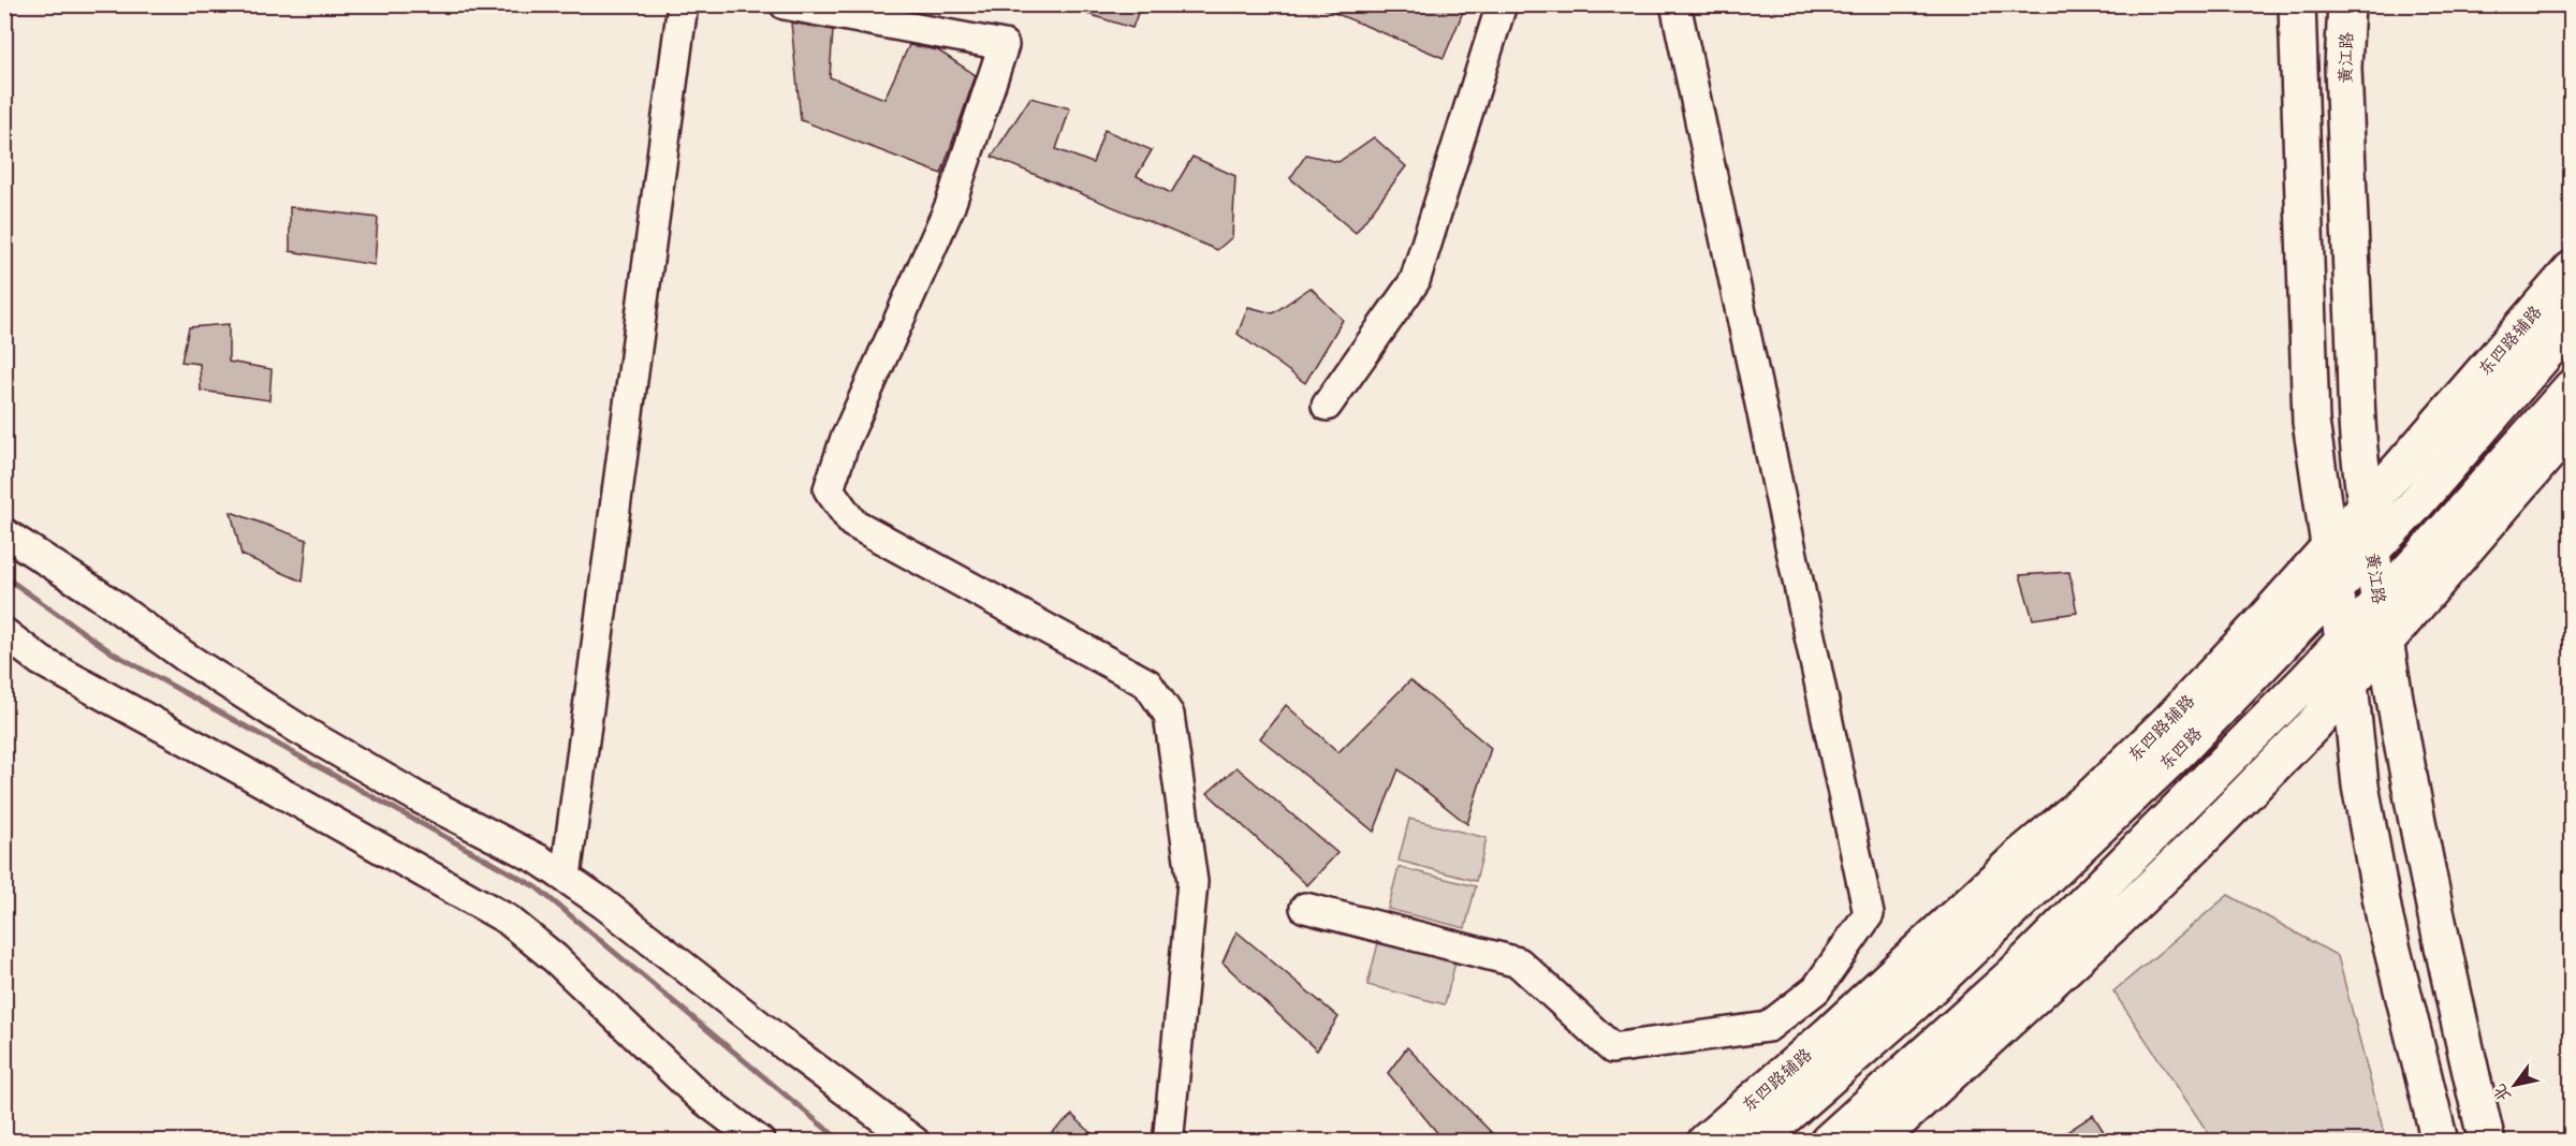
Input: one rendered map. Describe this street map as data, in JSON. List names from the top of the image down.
{
  "streets": {
    "main road": ["黄江路", "东四路辅路", "东四路"]
  },
  "crossings": [
    ["黄江路", "东四路辅路"],
    ["黄江路", "东四路"]
  ],
  "north": "bottom left"
}
